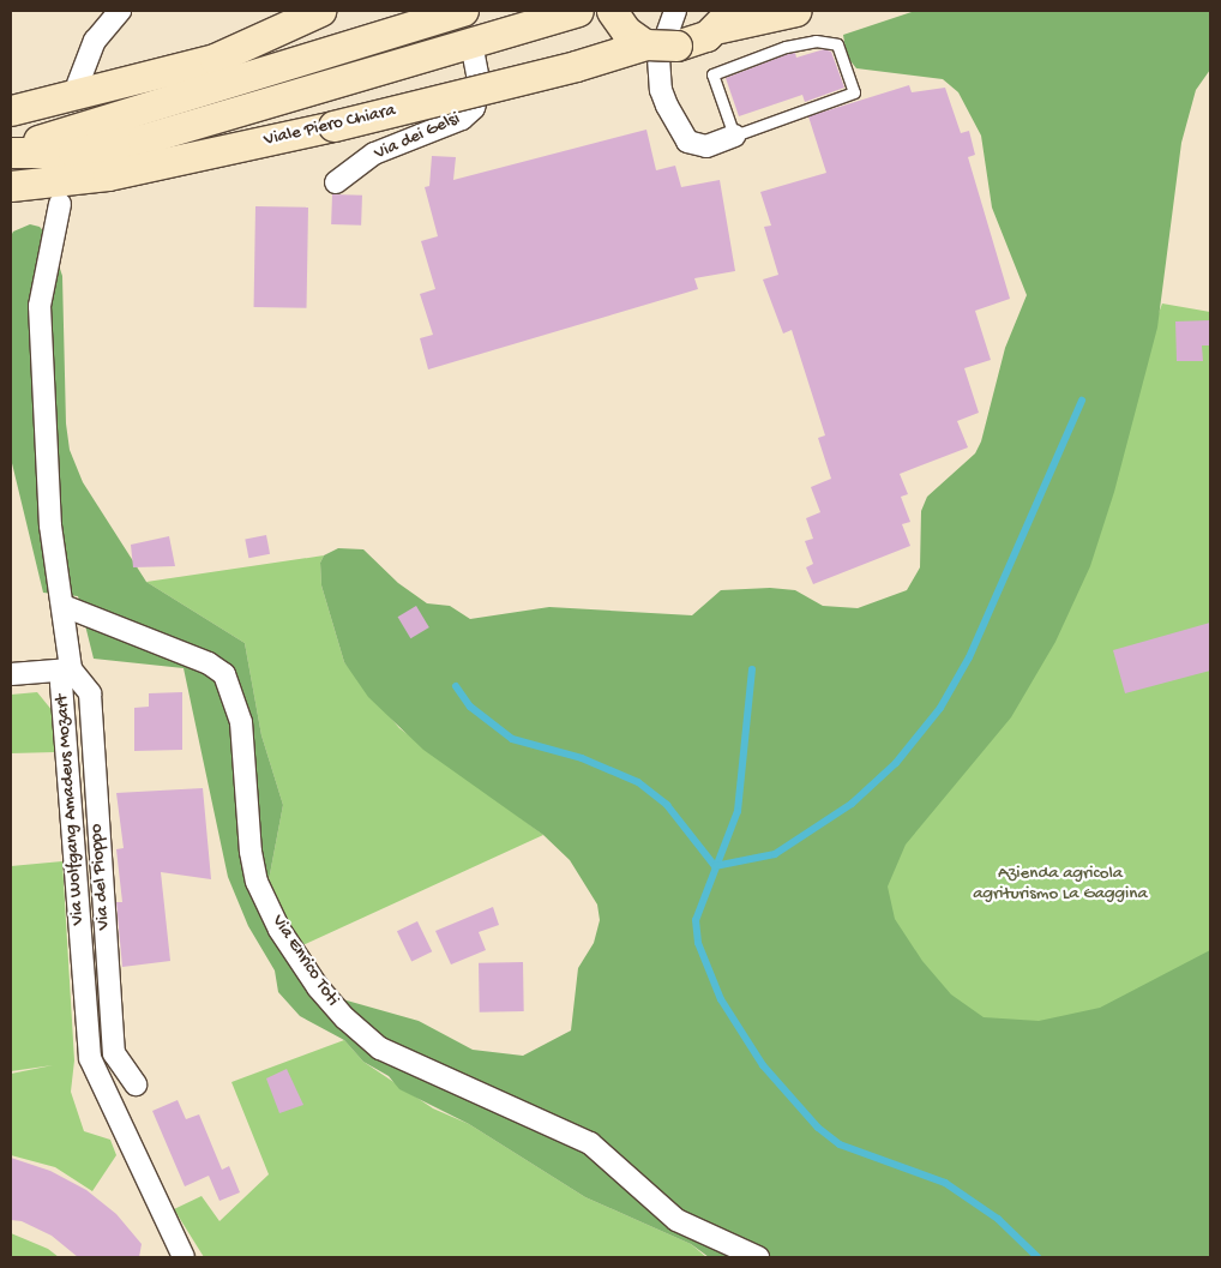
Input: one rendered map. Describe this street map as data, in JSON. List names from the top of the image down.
{
  "streets": {
    "street": [
      "Viale Piero Chiara",
      "Via dei Gelsi",
      "Via Wolfgang Amadeus Mozart",
      "Via del Pioppo",
      "Via Enrico Toti"
    ]
  },
  "crossings": [
    ["Viale Piero Chiara", "Via dei Gelsi"],
    ["Via Wolfgang Amadeus Mozart", "Via del Pioppo"],
    ["Via Wolfgang Amadeus Mozart", "Via Enrico Toti"]
  ],
  "parks": ["Azienda agricola agriturismo La Gaggina"]
}
